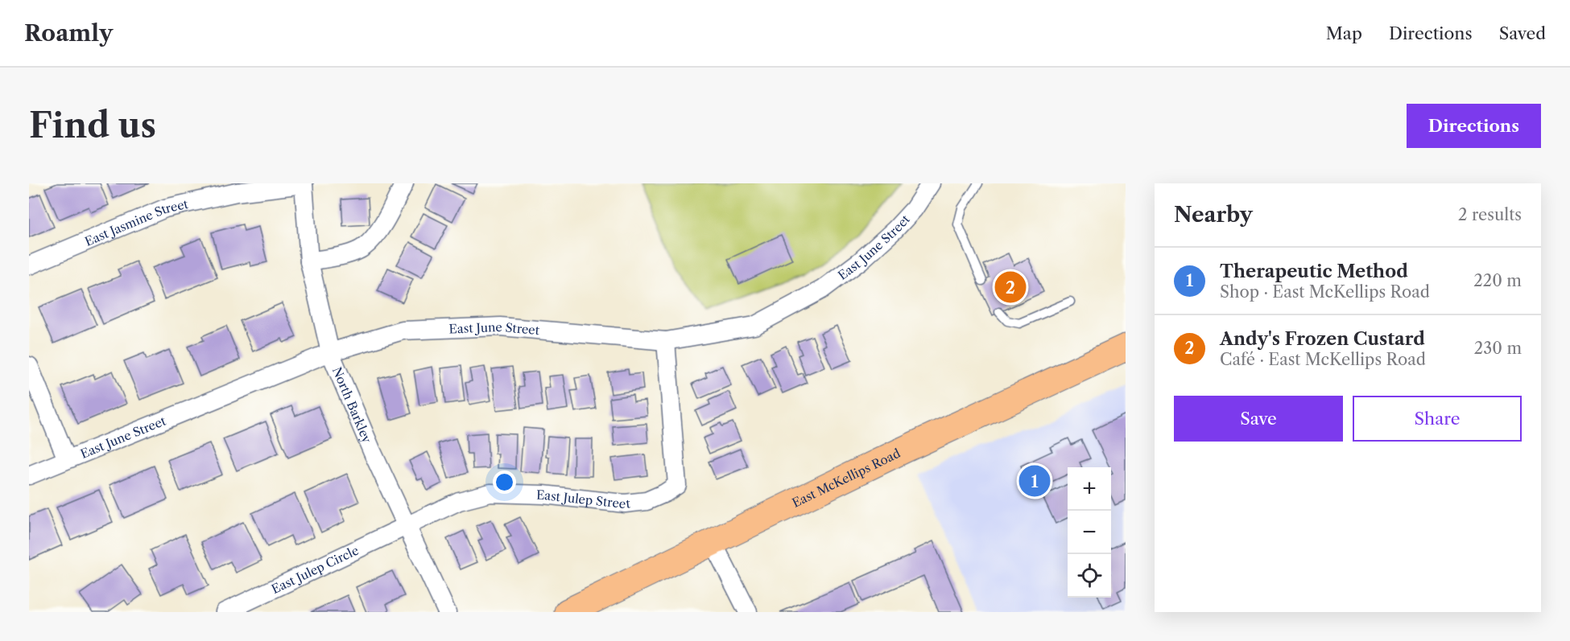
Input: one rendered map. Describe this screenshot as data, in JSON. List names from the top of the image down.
{
  "streets": {
    "main road": ["East McKellips Road"],
    "street": [
      "East Jasmine Street",
      "East June Street",
      "North Barkley",
      "East Julep Street",
      "East Julep Circle"
    ]
  },
  "crossings": [
    ["East Jasmine Street", "North Barkley"],
    ["East June Street", "North Barkley"],
    ["East June Street", "East Julep Street"],
    ["North Barkley", "East Julep Street"],
    ["North Barkley", "East Julep Circle"],
    ["East Julep Street", "East Julep Circle"]
  ],
  "page": {
    "header": "Roamly",
    "nav": ["Map", "Directions", "Saved"],
    "buttons": [
      "Directions",
      ["Save", "Share"]
    ],
    "title": "Find us",
    "heading": ["Nearby", "2 results"],
    "list": [
      {
        "mark": "1",
        "name": "Therapeutic Method",
        "note": "Shop · East McKellips Road",
        "value": "220 m"
      },
      {
        "mark": "2",
        "name": "Andy's Frozen Custard",
        "note": "Café · East McKellips Road",
        "value": "230 m"
      }
    ],
    "pins": ["2", "1"],
    "map_buttons": ["+", "−"]
  }
}
